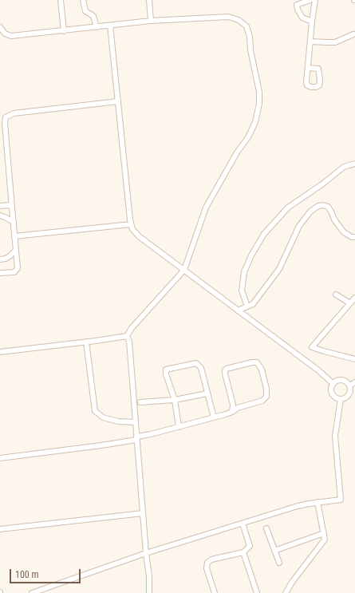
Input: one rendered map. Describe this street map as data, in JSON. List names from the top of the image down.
{
  "scale_bar": "100 m"
}
